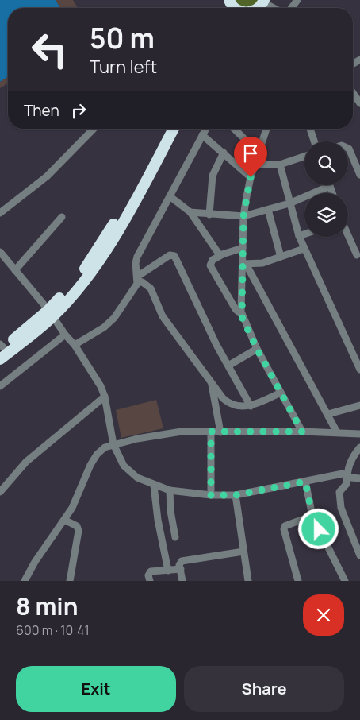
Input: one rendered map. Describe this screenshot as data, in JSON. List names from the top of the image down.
{
  "page": {
    "turn": ["50 m", "Turn left"],
    "then": "Then",
    "heading": ["8 min", "600 m · 10:41"],
    "buttons": ["Exit", "Share"]
  }
}
